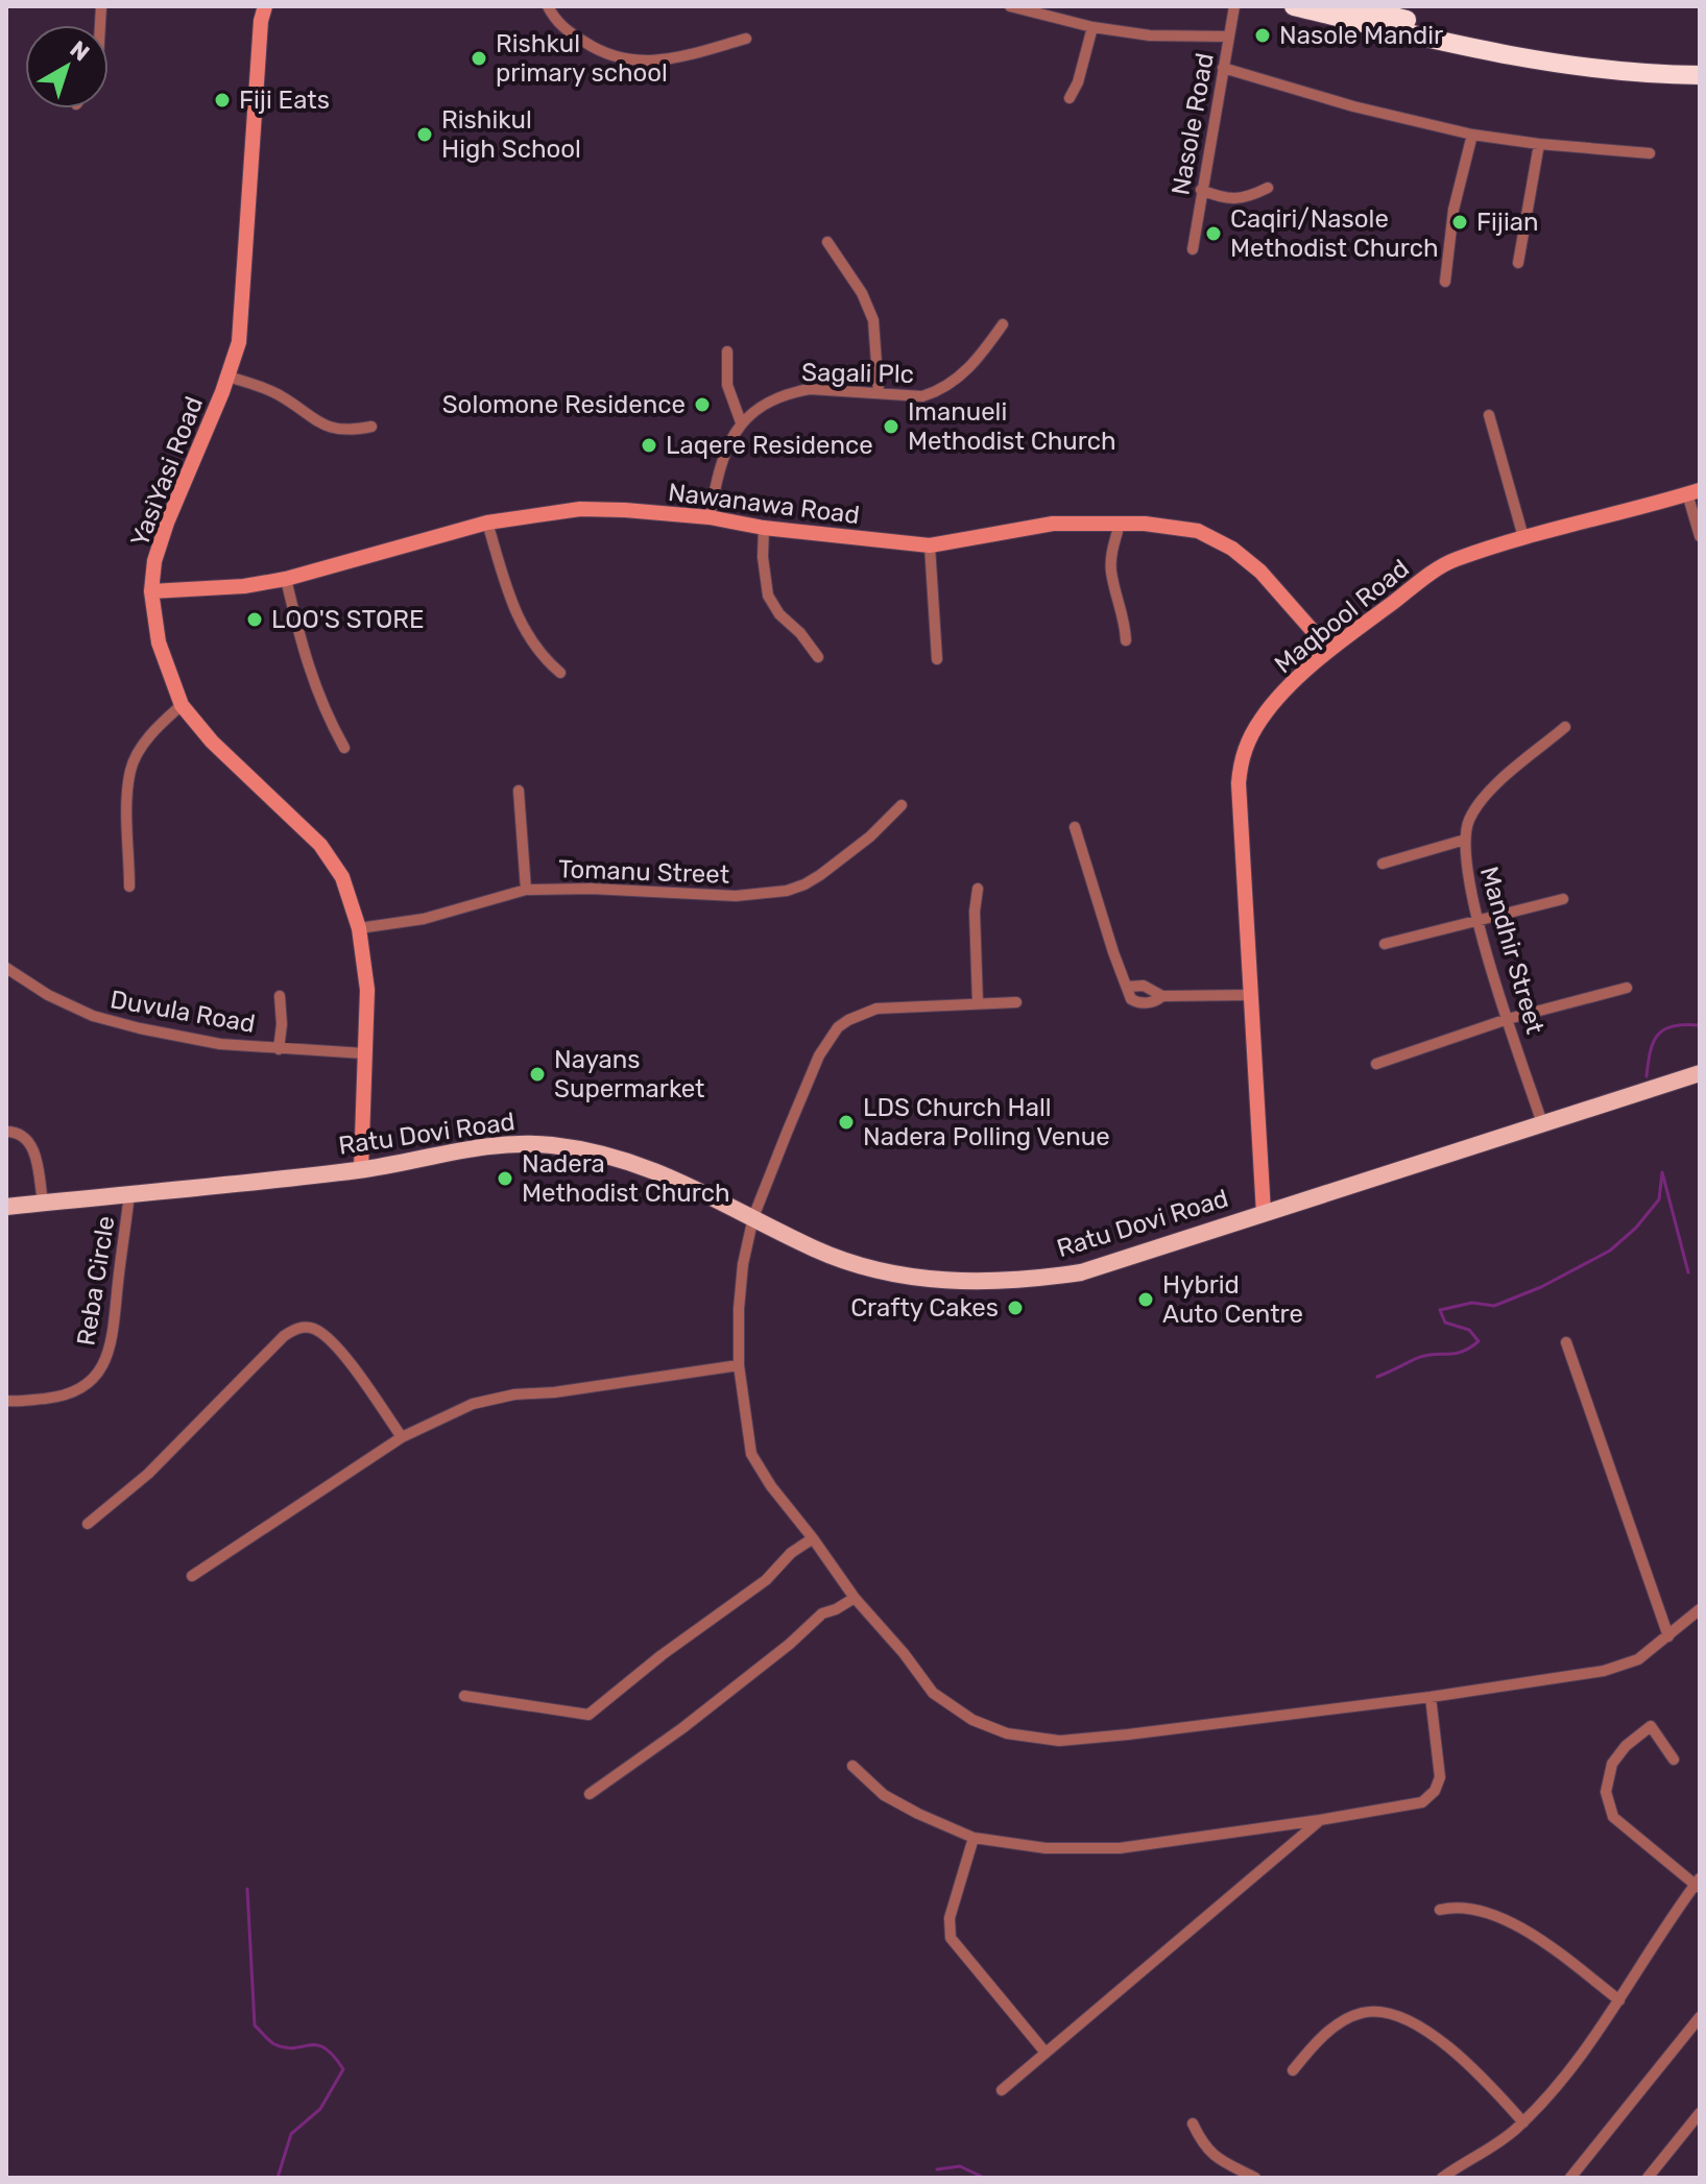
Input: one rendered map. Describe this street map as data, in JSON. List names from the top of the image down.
{
  "streets": {
    "main road": ["Ratu Dovi Road"],
    "street": [
      "Nasole Road",
      "Sagali Plc",
      "YasiYasi Road",
      "Nawanawa Road",
      "Maqbool Road",
      "Tomanu Street",
      "Mandhir Street",
      "Duvula Road",
      "Reba Circle"
    ]
  },
  "crossings": [
    ["Sagali Plc", "Nawanawa Road"],
    ["YasiYasi Road", "Nawanawa Road"],
    ["YasiYasi Road", "Tomanu Street"],
    ["YasiYasi Road", "Duvula Road"],
    ["YasiYasi Road", "Ratu Dovi Road"],
    ["Nawanawa Road", "Maqbool Road"],
    ["Maqbool Road", "Ratu Dovi Road"],
    ["Mandhir Street", "Ratu Dovi Road"],
    ["Ratu Dovi Road", "Reba Circle"]
  ],
  "places": [
    "Nasole Mandir",
    "Rishkul primary school",
    "Fiji Eats",
    "Rishikul High School",
    "Fijian",
    "Caqiri/Nasole Methodist Church",
    "Solomone Residence",
    "Imanueli Methodist Church",
    "Laqere Residence",
    "LOO'S STORE",
    "Nayans Supermarket",
    "LDS Church Hall Nadera Polling Venue",
    "Nadera Methodist Church",
    "Hybrid Auto Centre",
    "Crafty Cakes"
  ],
  "north": "top right"
}
